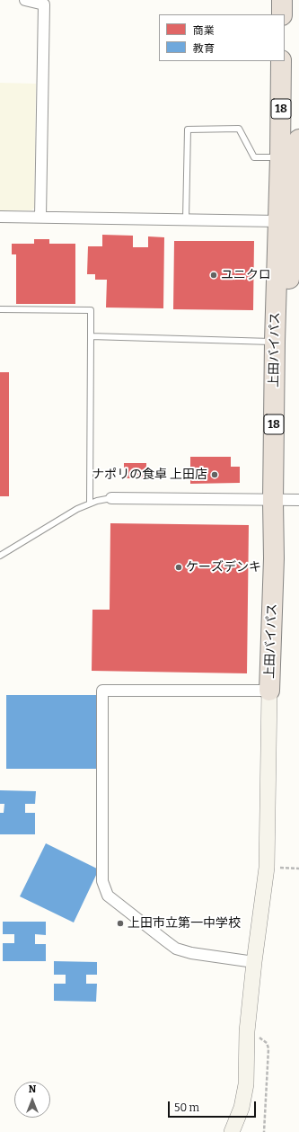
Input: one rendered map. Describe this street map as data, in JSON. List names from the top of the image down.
{
  "streets": {
    "highway": ["18", "上田バイパス"]
  },
  "places": [
    "ユニクロ",
    "ナポリの食卓 上田店",
    "ケーズデンキ",
    "上田市立第一中学校"
  ],
  "legend": ["商業", "教育"],
  "scale_bar": "50 m",
  "north": "top"
}
